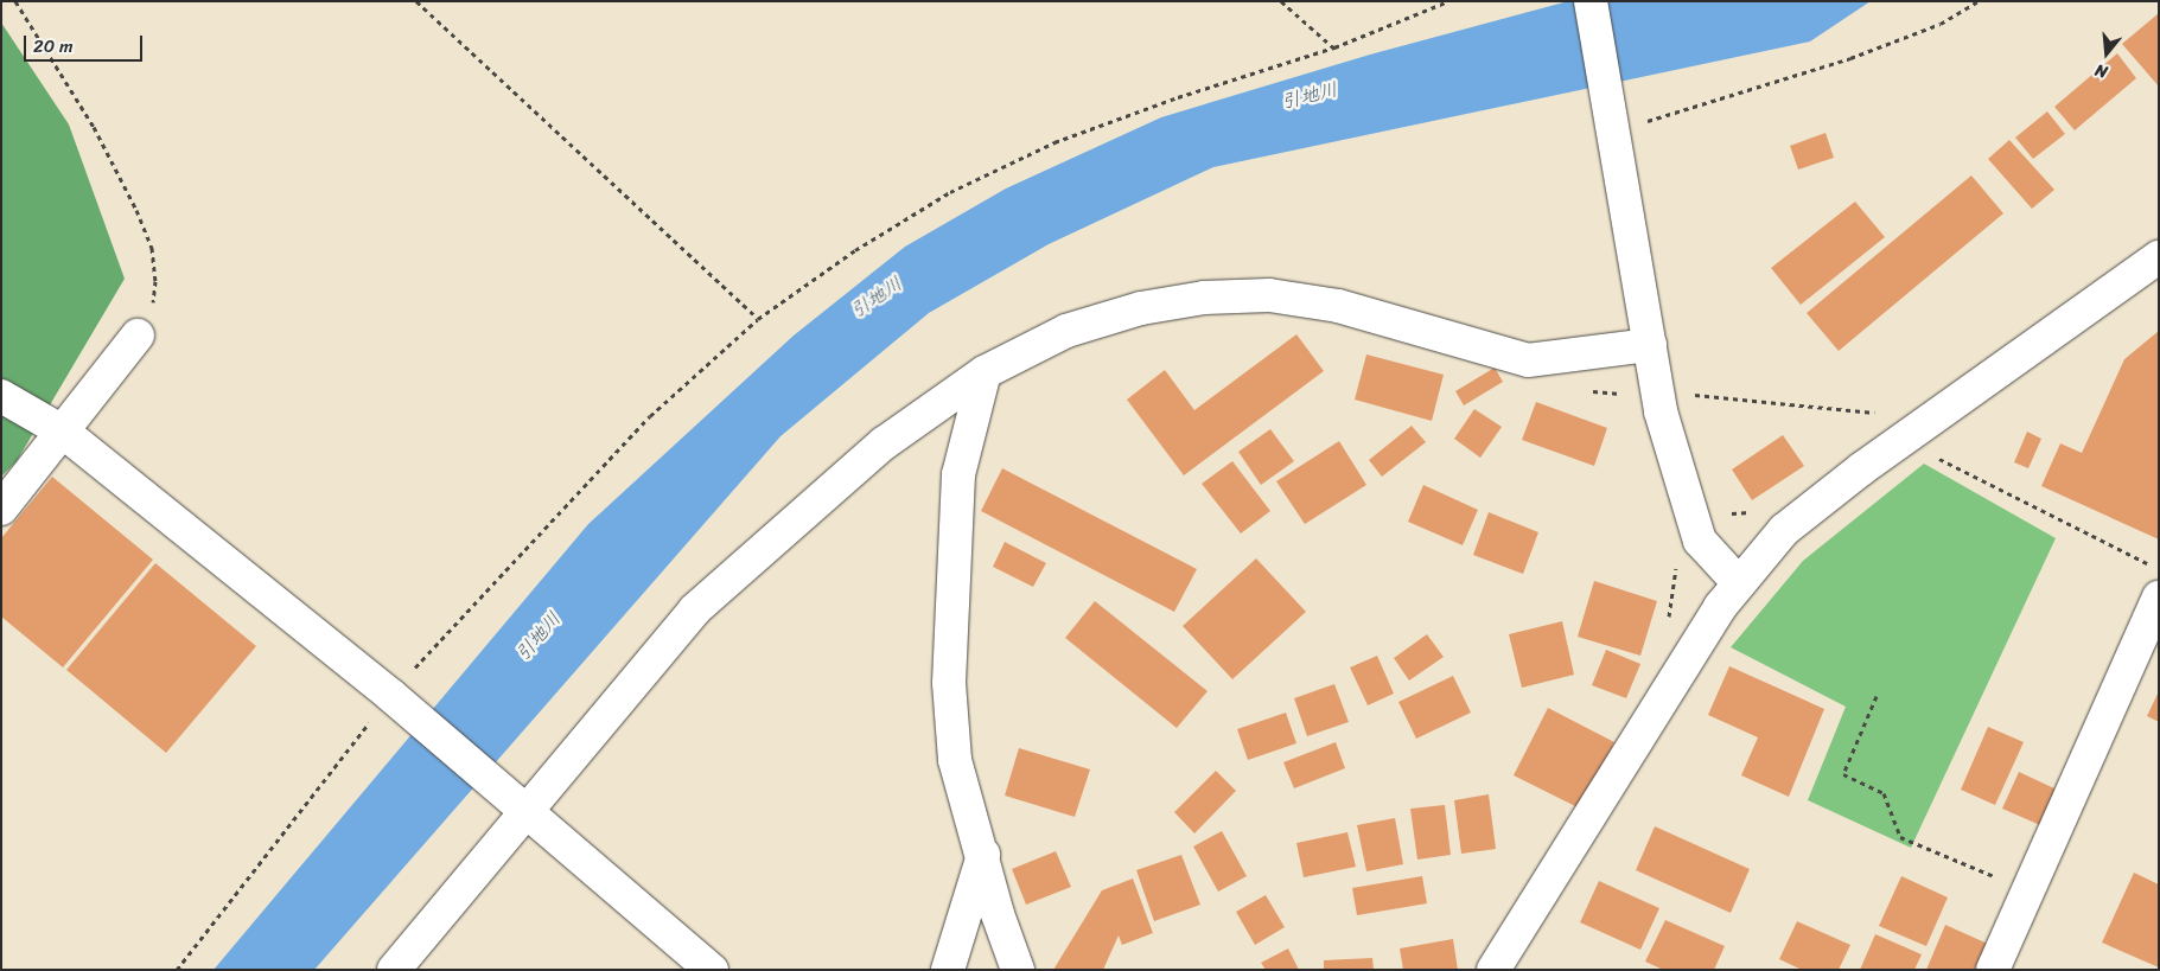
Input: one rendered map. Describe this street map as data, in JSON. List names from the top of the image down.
{
  "water": ["引地川"],
  "scale_bar": "20 m",
  "north": "bottom"
}
